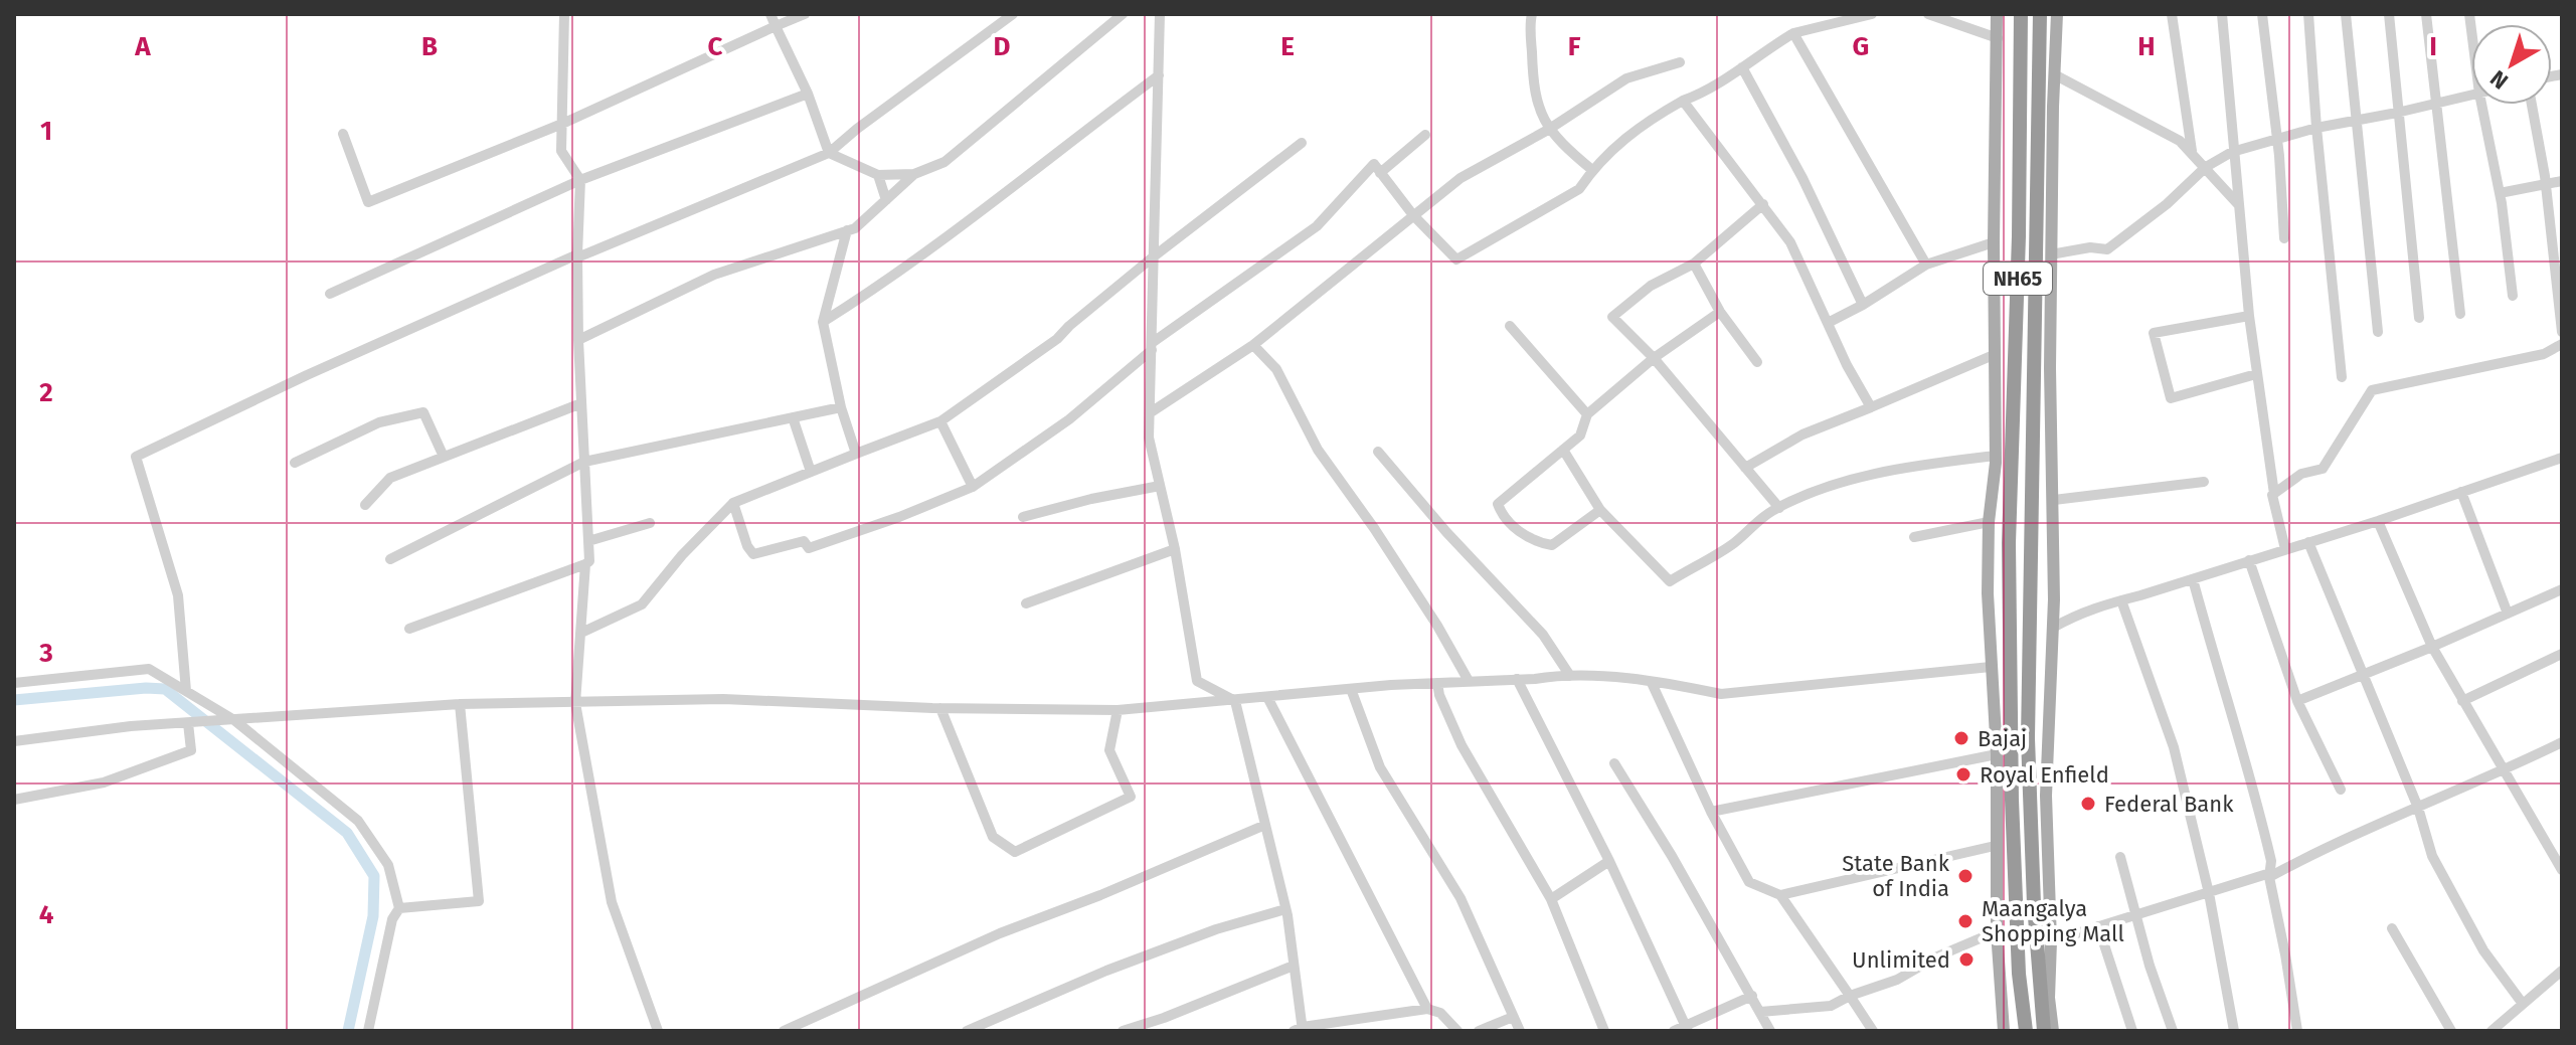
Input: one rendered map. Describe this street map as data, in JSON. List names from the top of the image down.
{
  "streets": {
    "highway": ["NH65"]
  },
  "places": [
    "Bajaj",
    "Royal Enfield",
    "Federal Bank",
    "State Bank of India",
    "Maangalya Shopping Mall",
    "Unlimited"
  ],
  "north": "bottom left",
  "grid": {
    "columns": [
      "A",
      "B",
      "C",
      "D",
      "E",
      "F",
      "G",
      "H",
      "I"
    ],
    "rows": [
      "1",
      "2",
      "3",
      "4"
    ]
  }
}
